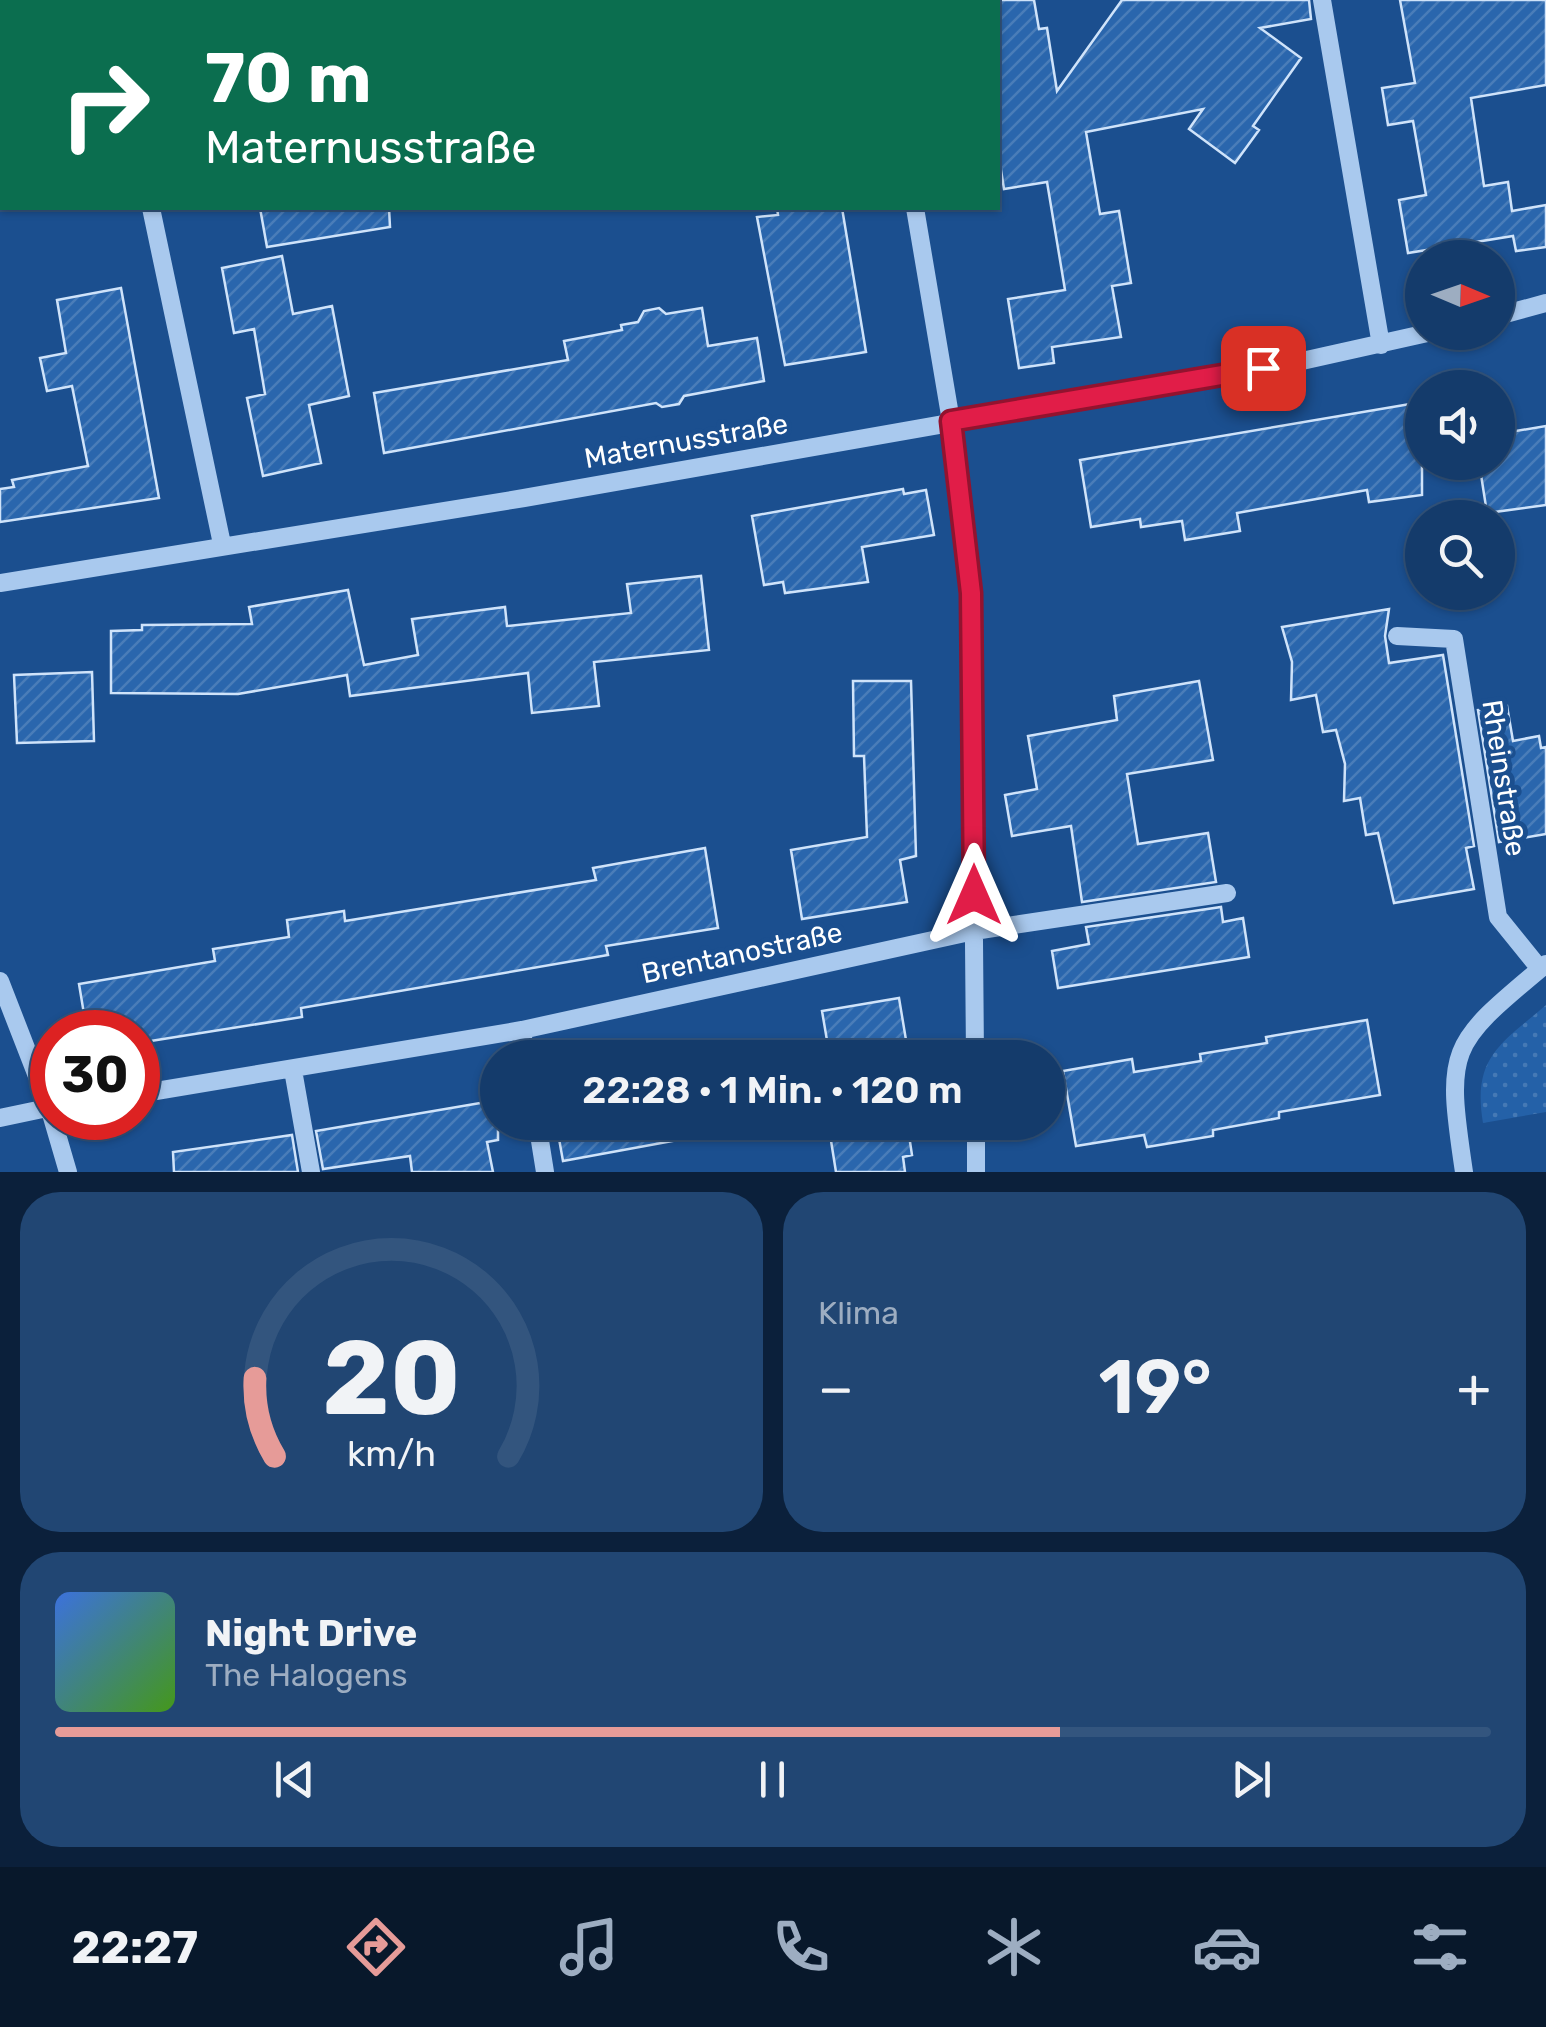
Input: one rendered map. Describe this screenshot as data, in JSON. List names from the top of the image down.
{
  "streets": {
    "street": ["Maternusstraße", "Rheinstraße", "Brentanostraße"]
  },
  "north": "right",
  "page": {
    "turn": ["70 m", "Maternusstraße"],
    "limit": "30",
    "trip": "22:28 · 1 Min. · 120 m",
    "tile": "Klima",
    "heat": ["−", "19°", "+"],
    "song": ["Night Drive", "The Halogens"],
    "tabs": "22:27",
    "gauge": ["20", "km/h"]
  }
}
